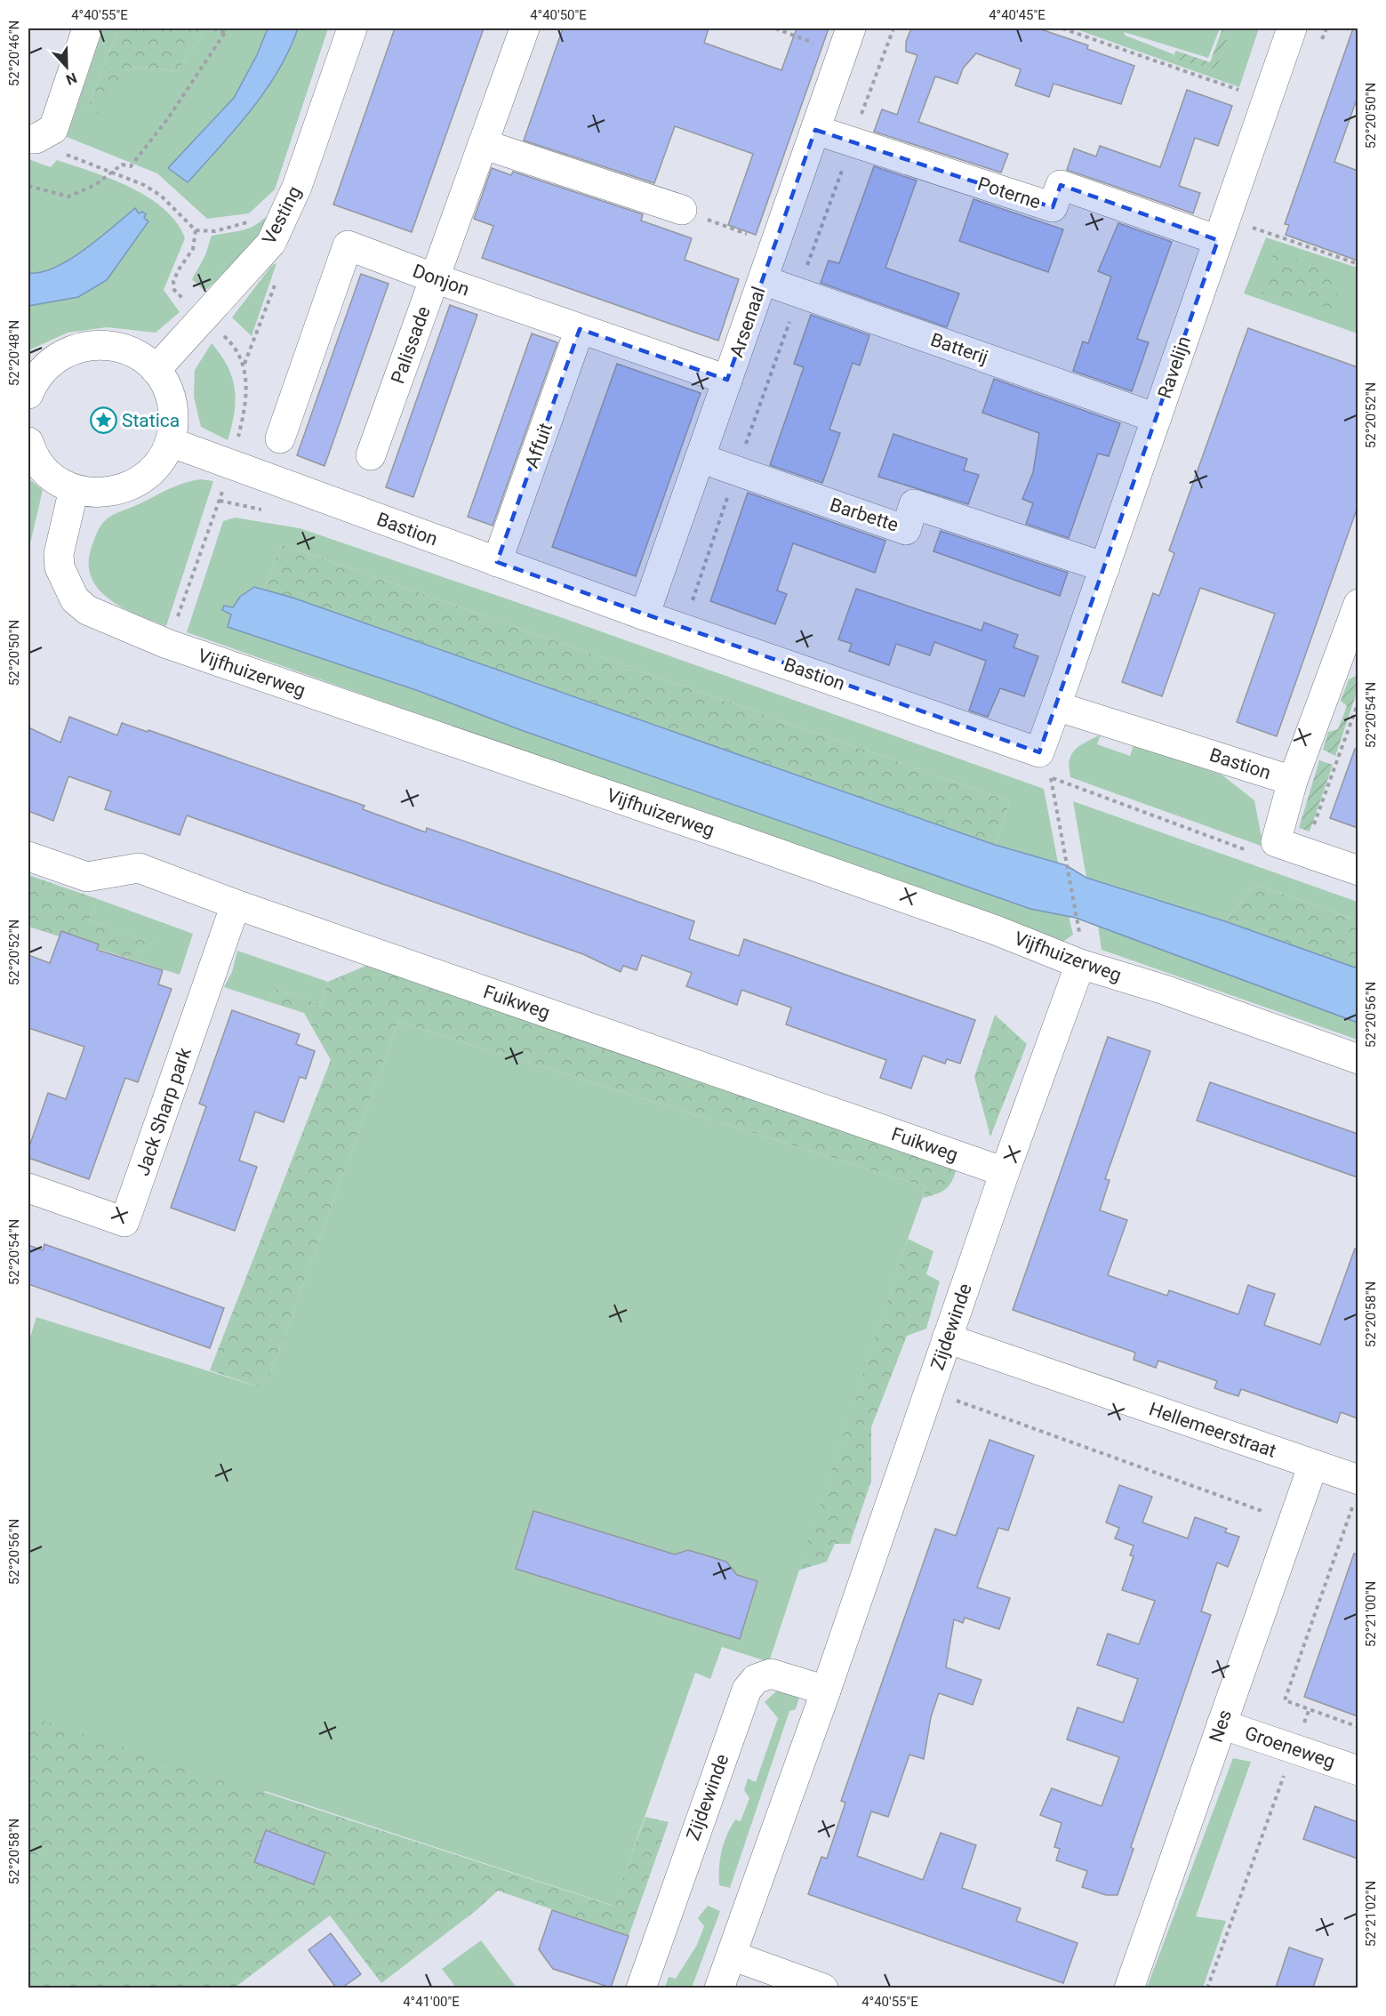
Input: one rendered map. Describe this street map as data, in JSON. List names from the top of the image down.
{
  "streets": {
    "street": [
      "Poterne",
      "Vesting",
      "Donjon",
      "Arsenaal",
      "Palissade",
      "Batterij",
      "Ravelijn",
      "Affuit",
      "Barbette",
      "Bastion",
      "Vijfhuizerweg",
      "Fuikweg",
      "Jack Sharp park",
      "Zijdewinde",
      "Hellemeerstraat",
      "Nes",
      "Groeneweg"
    ]
  },
  "crossings": [
    ["Poterne", "Arsenaal"],
    ["Poterne", "Ravelijn"],
    ["Donjon", "Arsenaal"],
    ["Donjon", "Palissade"],
    ["Donjon", "Affuit"],
    ["Arsenaal", "Batterij"],
    ["Arsenaal", "Barbette"],
    ["Arsenaal", "Bastion"],
    ["Batterij", "Ravelijn"],
    ["Ravelijn", "Barbette"],
    ["Ravelijn", "Bastion"],
    ["Affuit", "Bastion"],
    ["Vijfhuizerweg", "Zijdewinde"],
    ["Fuikweg", "Jack Sharp park"],
    ["Fuikweg", "Zijdewinde"],
    ["Zijdewinde", "Hellemeerstraat"],
    ["Hellemeerstraat", "Nes"],
    ["Nes", "Groeneweg"]
  ],
  "places": {
    "place": ["Statica"]
  },
  "north": "bottom",
  "coordinates": [
    "4°40'55\"E",
    "4°40'50\"E",
    "4°40'45\"E",
    "52°20'46\"N",
    "52°20'50\"N",
    "52°20'48\"N",
    "52°20'52\"N",
    "52°20'54\"N",
    "52°20'56\"N",
    "52°20'58\"N",
    "52°21'00\"N",
    "52°21'02\"N",
    "4°41'00\"E"
  ]
}
